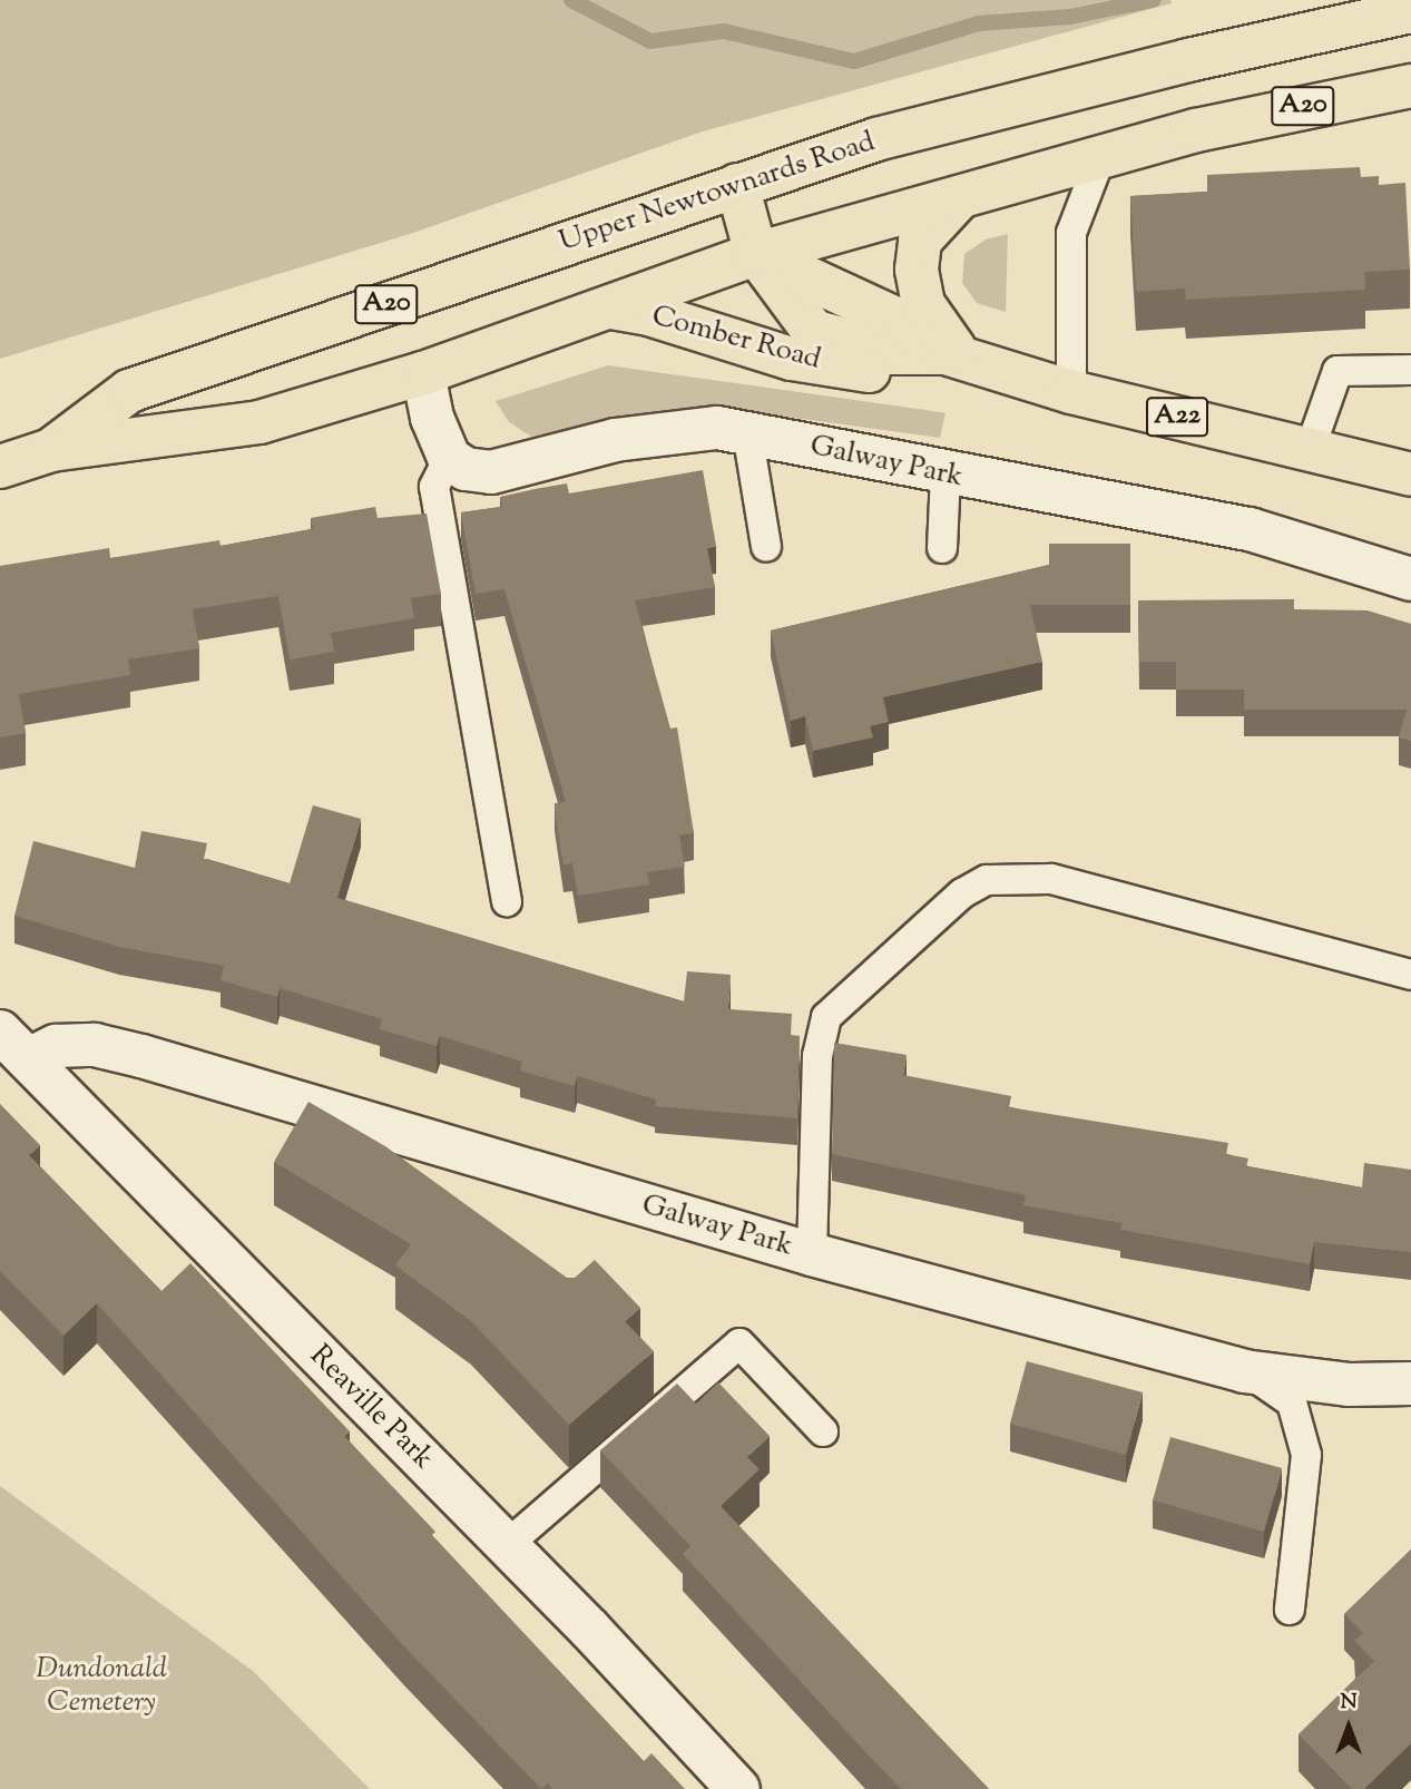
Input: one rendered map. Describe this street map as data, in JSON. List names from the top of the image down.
{
  "streets": {
    "highway": [
      "A20",
      "Upper Newtownards Road",
      "Comber Road",
      "A22"
    ],
    "street": ["Galway Park", "Reaville Park"]
  },
  "crossings": [
    ["Upper Newtownards Road", "Comber Road"],
    ["Galway Park", "Reaville Park"]
  ],
  "parks": ["Dundonald Cemetery"],
  "north": "top"
}
